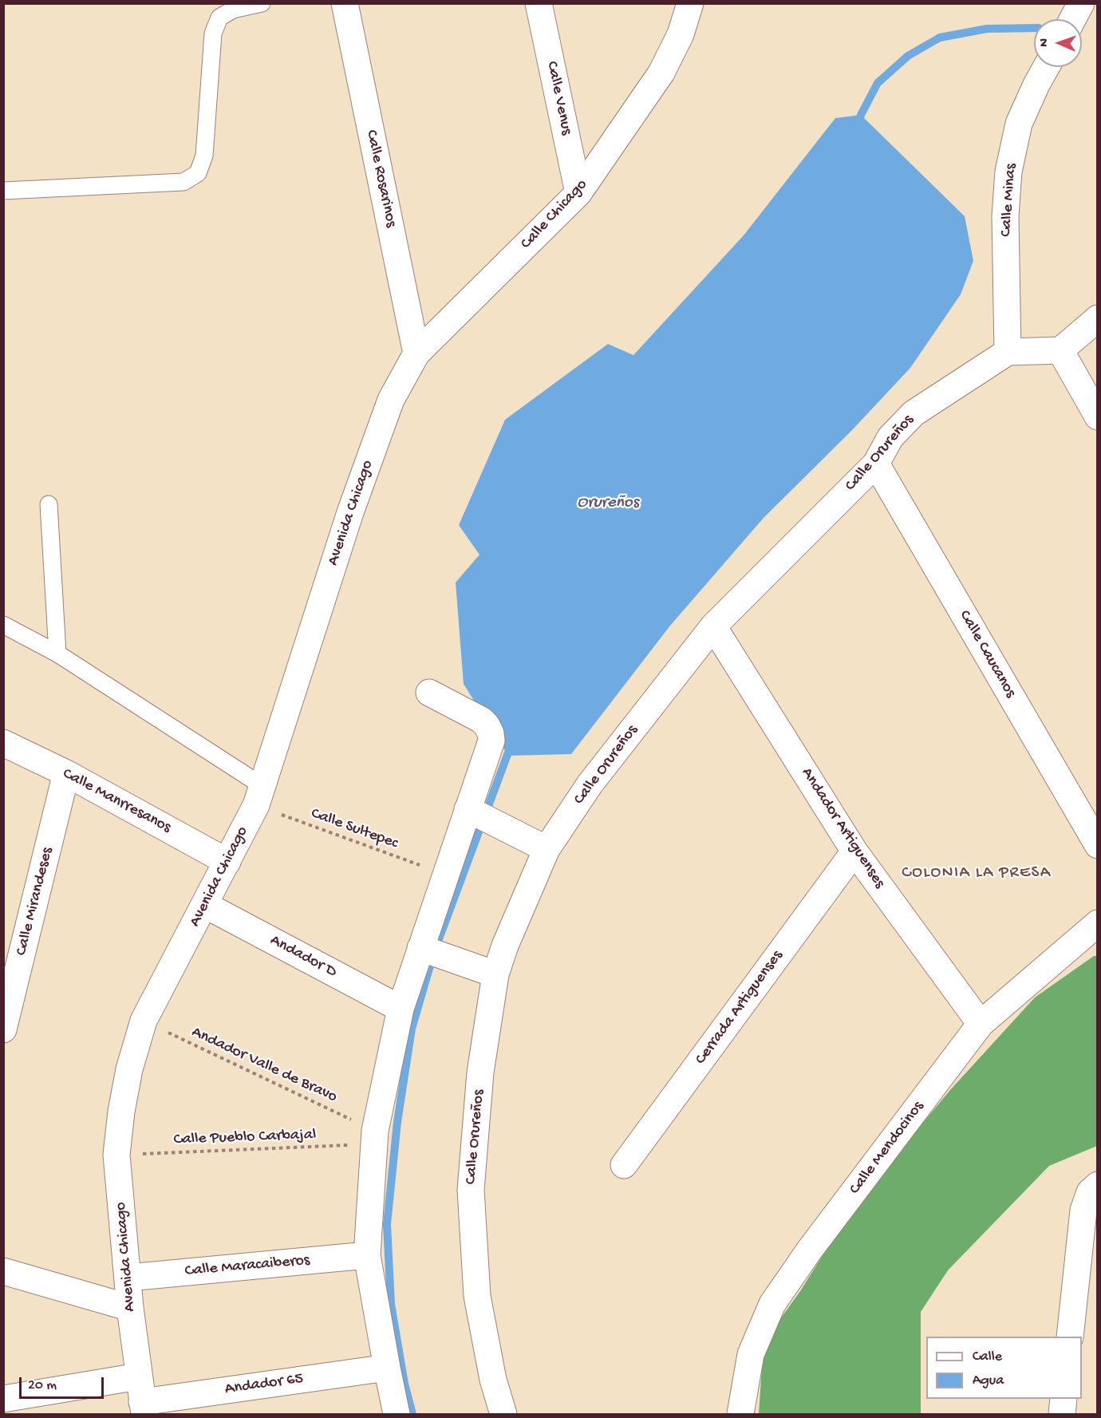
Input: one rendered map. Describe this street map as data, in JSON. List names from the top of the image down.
{
  "streets": {
    "street": [
      "Calle Venus",
      "Calle Rosarinos",
      "Calle Minas",
      "Calle Chicago",
      "Calle Orureños",
      "Avenida Chicago",
      "Calle Caucanos",
      "Calle Manrresanos",
      "Andador Artiguenses",
      "Calle Mirandeses",
      "Andador D",
      "Cerrada Artiguenses",
      "Calle Mendocinos",
      "Calle Maracaiberos",
      "Andador 65"
    ],
    "path": ["Calle Sultepec", "Andador Valle de Bravo", "Calle Pueblo Carbajal"]
  },
  "crossings": [
    ["Calle Venus", "Calle Chicago"],
    ["Calle Rosarinos", "Calle Chicago"],
    ["Calle Rosarinos", "Avenida Chicago"],
    ["Calle Minas", "Calle Orureños"],
    ["Calle Chicago", "Avenida Chicago"],
    ["Calle Orureños", "Calle Caucanos"],
    ["Calle Orureños", "Andador Artiguenses"],
    ["Avenida Chicago", "Calle Manrresanos"],
    ["Avenida Chicago", "Calle Sultepec"],
    ["Avenida Chicago", "Andador D"],
    ["Avenida Chicago", "Andador Valle de Bravo"],
    ["Avenida Chicago", "Calle Pueblo Carbajal"],
    ["Avenida Chicago", "Calle Maracaiberos"],
    ["Avenida Chicago", "Andador 65"],
    ["Calle Manrresanos", "Calle Mirandeses"],
    ["Andador Artiguenses", "Cerrada Artiguenses"],
    ["Andador Artiguenses", "Calle Mendocinos"],
    ["Andador Valle de Bravo", "Calle Pueblo Carbajal"]
  ],
  "districts": ["COLONIA LA PRESA"],
  "water": ["Orureños"],
  "legend": ["Calle", "Agua"],
  "scale_bar": "20 m",
  "north": "left"
}
